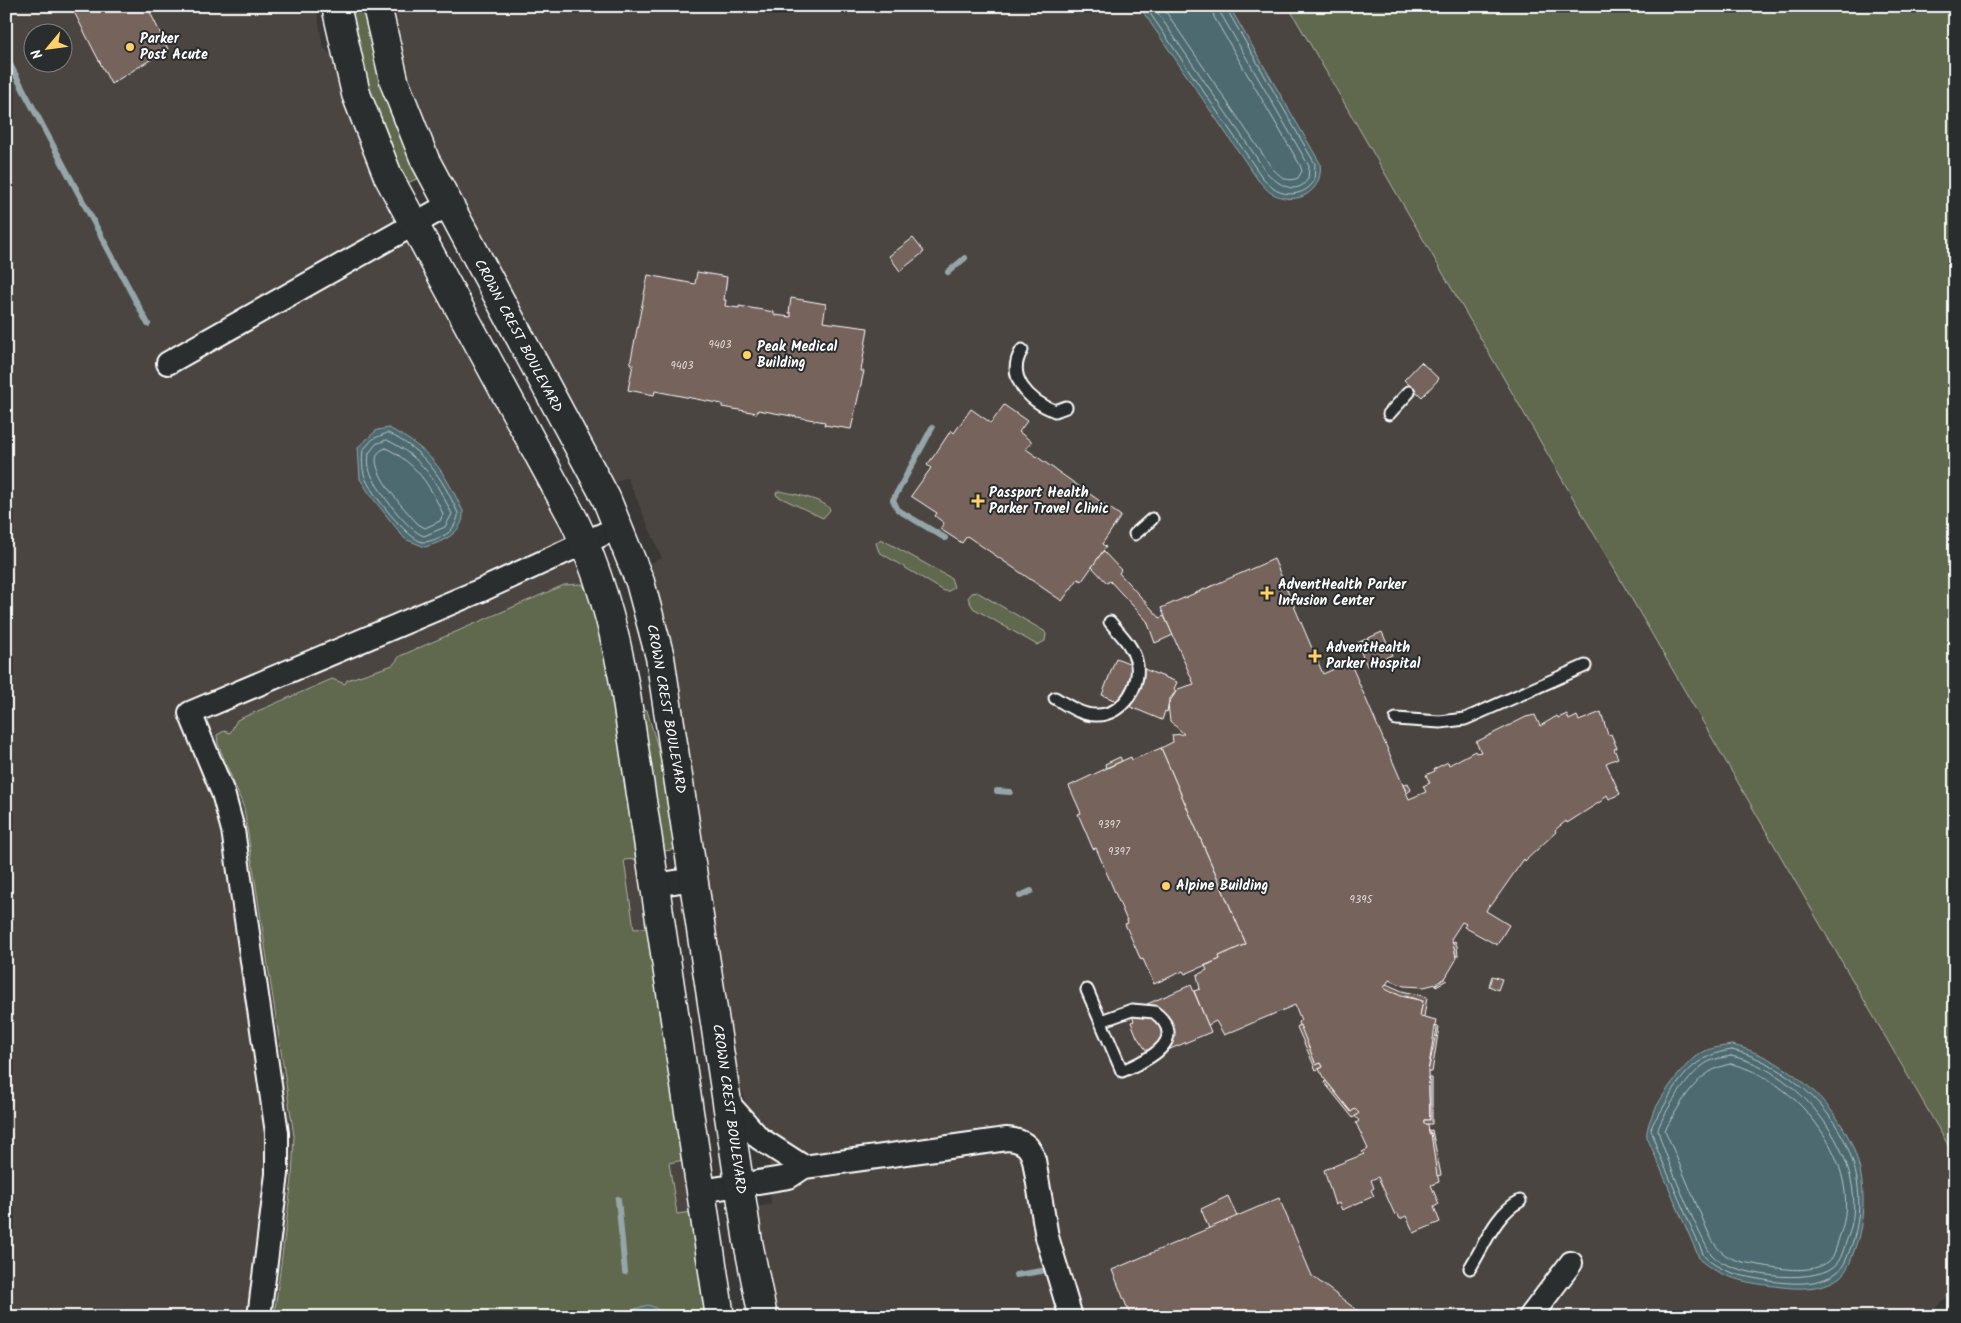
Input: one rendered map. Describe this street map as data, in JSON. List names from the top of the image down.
{
  "streets": {
    "main road": ["CROWN CREST BOULEVARD"]
  },
  "places": {
    "other": ["Parker Post Acute", "Peak Medical Building", "Alpine Building"],
    "health": ["Passport Health Parker Travel Clinic", "AdventHealth Parker Infusion Center", "AdventHealth Parker Hospital"]
  },
  "house_numbers": [
    "9403",
    "9403",
    "9397",
    "9397",
    "9395"
  ],
  "north": "bottom left"
}
